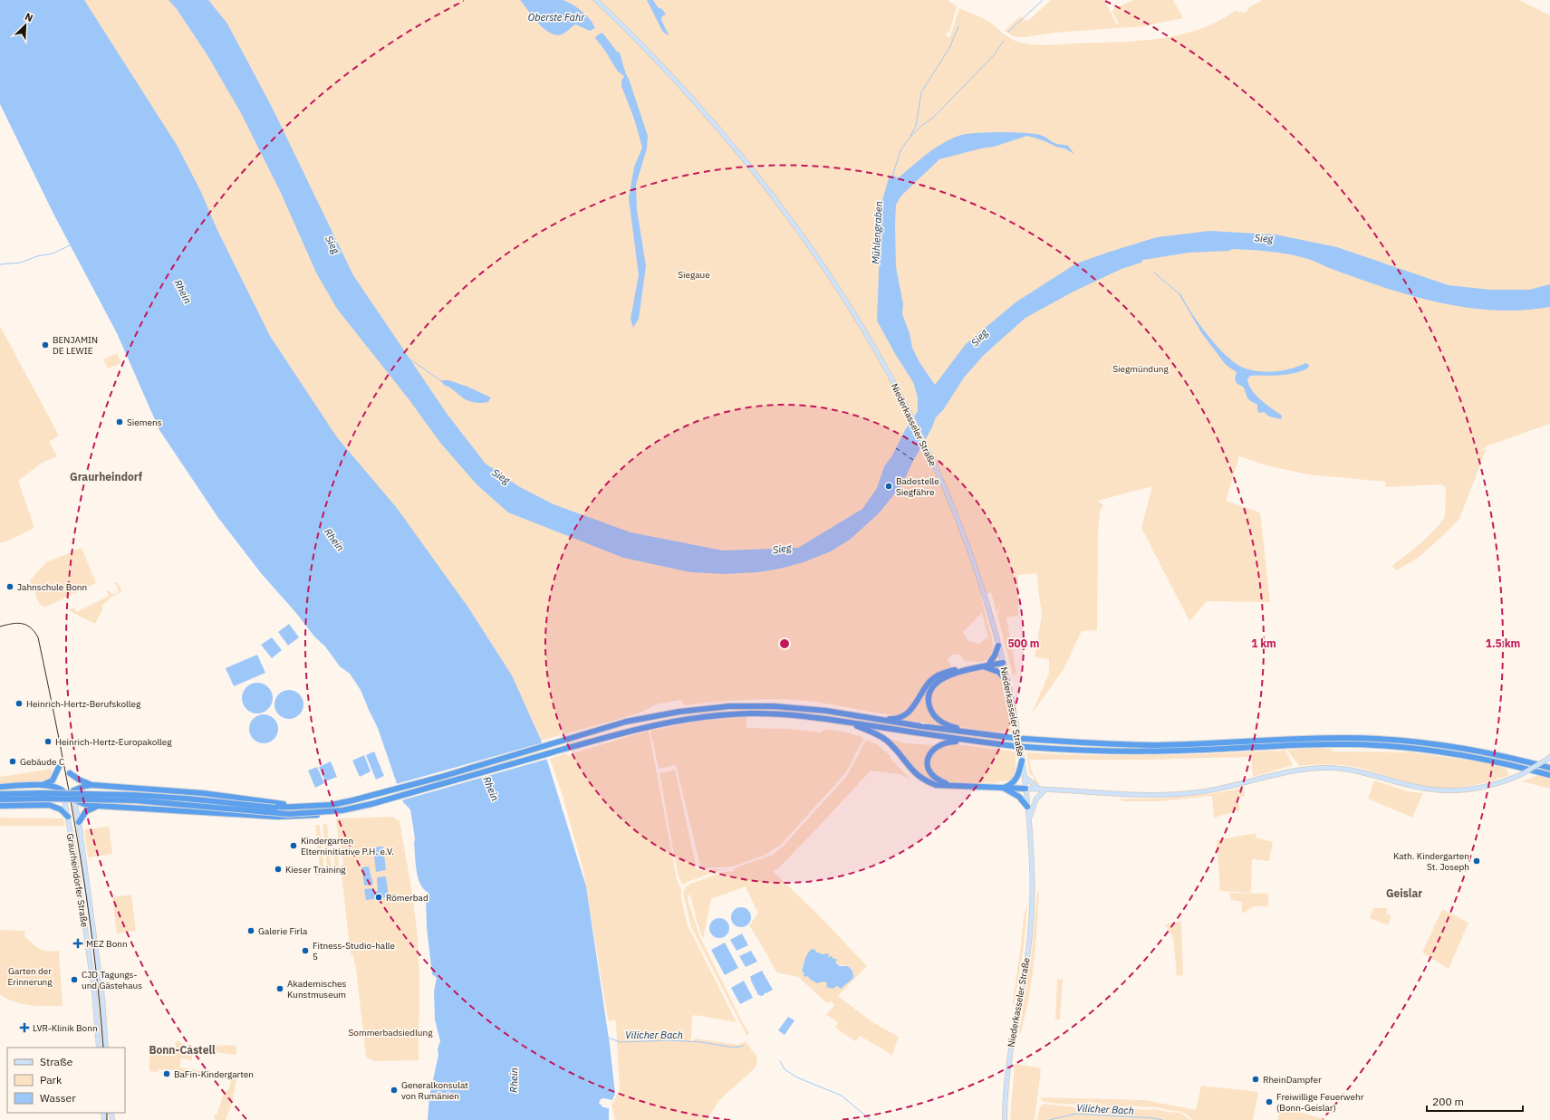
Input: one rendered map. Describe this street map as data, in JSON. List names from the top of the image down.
{
  "streets": {
    "main road": ["Niederkasseler Straße", "Graurheindorfer Straße"]
  },
  "districts": ["Graurheindorf", "Geislar", "Bonn-Castell"],
  "water": [
    "Oberste Fahr",
    "Mühlengraben",
    "Sieg",
    "Rhein",
    "Vilicher Bach"
  ],
  "parks": [
    "Siegaue",
    "Siegmündung",
    "Garten der Erinnerung",
    "Sommerbadsiedlung"
  ],
  "places": {
    "other": [
      "BENJAMIN DE LEWIE",
      "Siemens",
      "Badestelle Siegfähre",
      "Jahnschule Bonn",
      "Heinrich-Hertz-Berufskolleg",
      "Heinrich-Hertz-Europakolleg",
      "Gebäude C",
      "Kindergarten Elterninitiative P.H. e.V.",
      "Kath. Kindergarten St. Joseph",
      "Kieser Training",
      "Römerbad",
      "Galerie Firla",
      "Fitness-Studio-halle 5",
      "CJD Tagungs- und Gästehaus",
      "Akademisches Kunstmuseum",
      "BaFin-Kindergarten",
      "RheinDampfer",
      "Generalkonsulat von Rumänien",
      "Freiwillige Feuerwehr (Bonn-Geislar)"
    ],
    "health": ["MEZ Bonn", "LVR-Klinik Bonn"]
  },
  "legend": ["Straße", "Park", "Wasser"],
  "scale_bar": "200 m",
  "north": "top right",
  "rings": ["500 m", "1 km", "1.5 km"]
}
